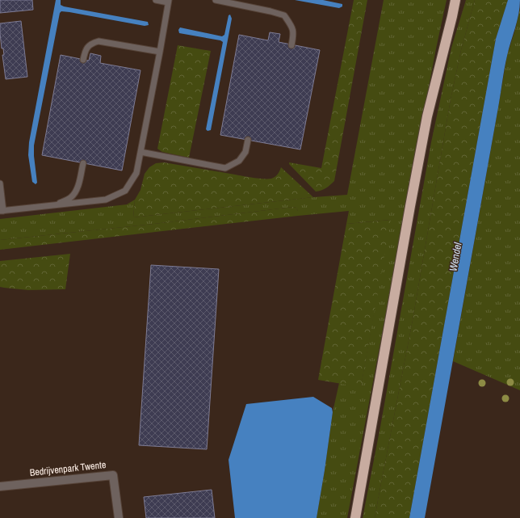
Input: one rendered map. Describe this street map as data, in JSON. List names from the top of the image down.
{
  "streets": {
    "street": ["Bedrijvenpark Twente"]
  },
  "water": ["Wendel"]
}
